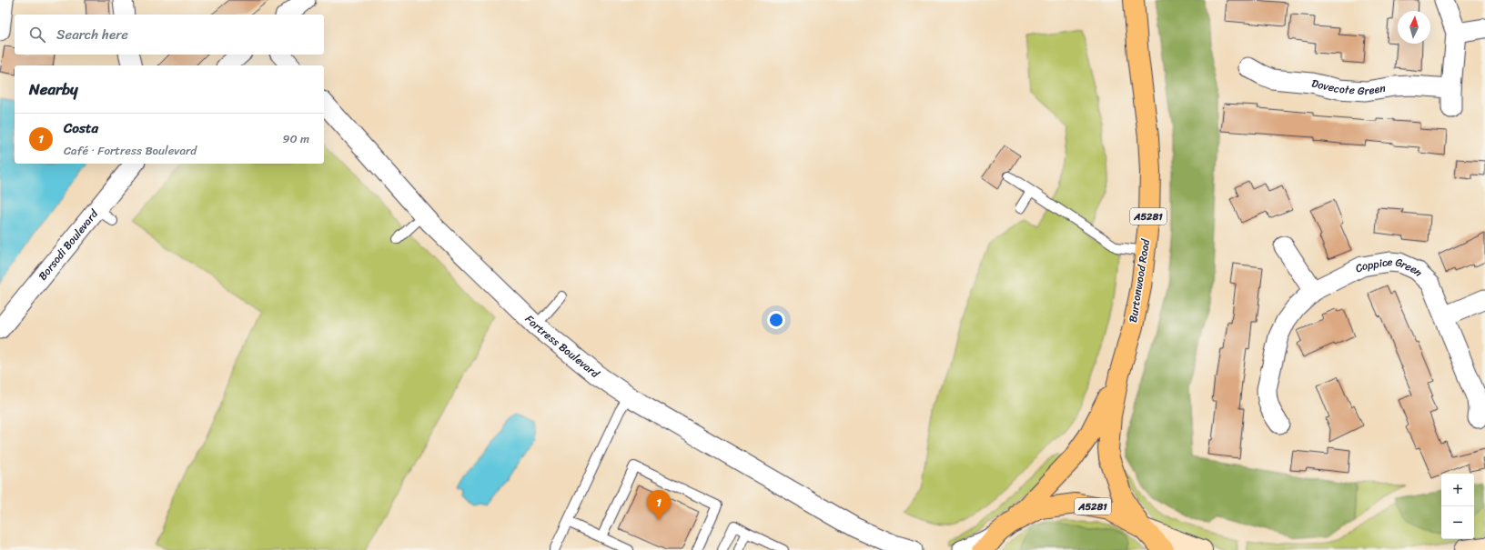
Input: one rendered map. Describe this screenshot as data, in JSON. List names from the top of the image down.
{
  "streets": {
    "main road": ["A5281", "Burtonwood Road"],
    "street": [
      "Dovecote Green",
      "Borsodi Boulevard",
      "Coppice Green",
      "Fortress Boulevard"
    ]
  },
  "crossings": [
    ["A5281", "Burtonwood Road"]
  ],
  "north": "top",
  "page": {
    "search": "Search here",
    "heading": "Nearby",
    "list": [
      {
        "mark": "1",
        "name": "Costa",
        "note": "Café · Fortress Boulevard",
        "value": "90 m"
      }
    ],
    "map_buttons": ["+", "−"],
    "pins": "1"
  }
}
